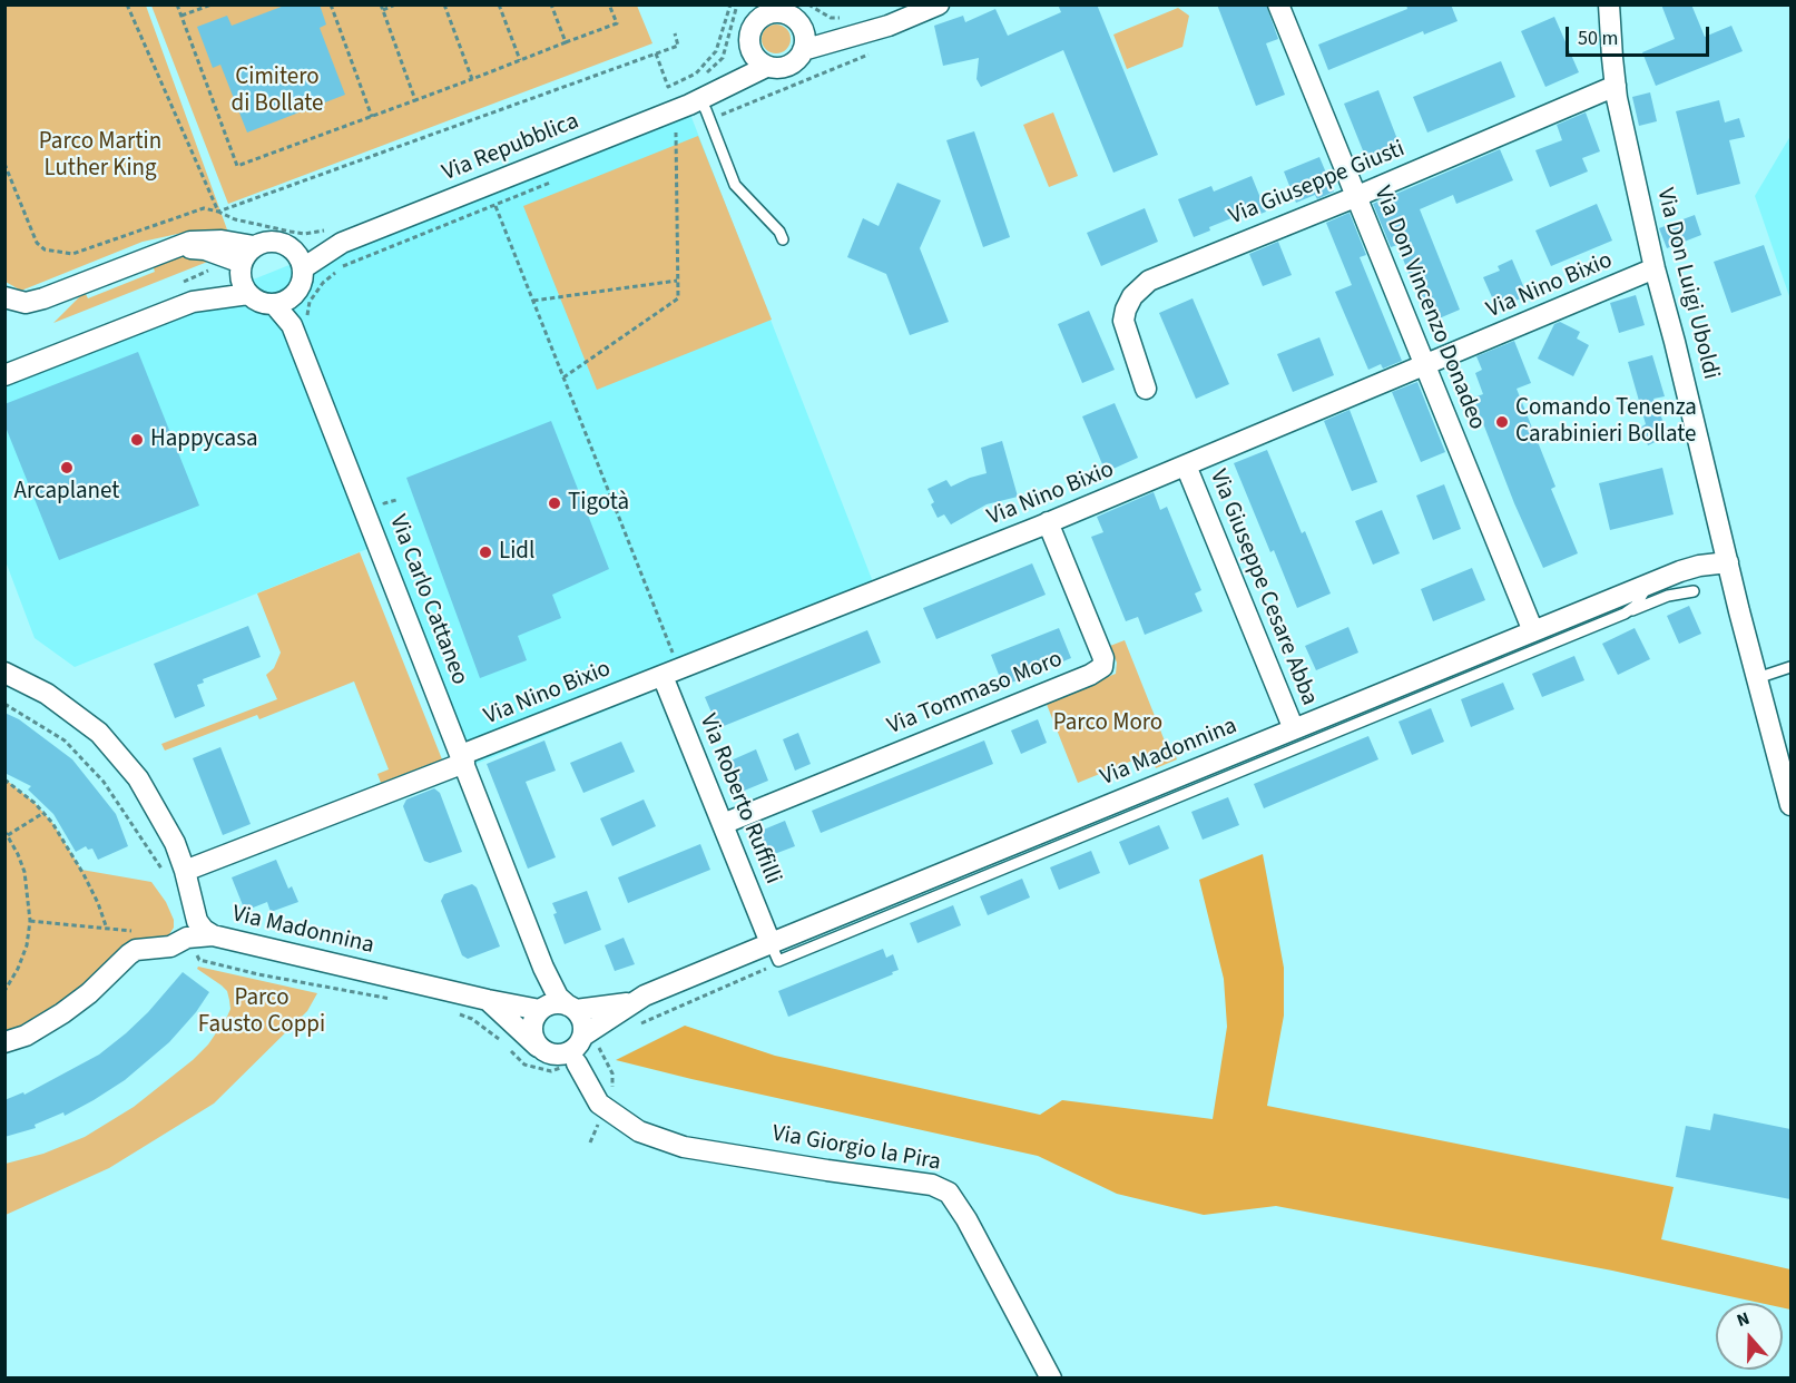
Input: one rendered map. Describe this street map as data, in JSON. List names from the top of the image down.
{
  "streets": {
    "street": [
      "Via Repubblica",
      "Via Giuseppe Giusti",
      "Via Don Luigi Uboldi",
      "Via Nino Bixio",
      "Via Don Vincenzo Donadeo",
      "Via Giuseppe Cesare Abba",
      "Via Carlo Cattaneo",
      "Via Tommaso Moro",
      "Via Madonnina",
      "Via Roberto Ruffilli",
      "Via Giorgio la Pira"
    ]
  },
  "crossings": [
    ["Via Repubblica", "Via Carlo Cattaneo"],
    ["Via Giuseppe Giusti", "Via Don Luigi Uboldi"],
    ["Via Giuseppe Giusti", "Via Don Vincenzo Donadeo"],
    ["Via Don Luigi Uboldi", "Via Nino Bixio"],
    ["Via Don Luigi Uboldi", "Via Madonnina"],
    ["Via Nino Bixio", "Via Don Vincenzo Donadeo"],
    ["Via Nino Bixio", "Via Giuseppe Cesare Abba"],
    ["Via Nino Bixio", "Via Carlo Cattaneo"],
    ["Via Nino Bixio", "Via Tommaso Moro"],
    ["Via Nino Bixio", "Via Madonnina"],
    ["Via Nino Bixio", "Via Roberto Ruffilli"],
    ["Via Don Vincenzo Donadeo", "Via Madonnina"],
    ["Via Giuseppe Cesare Abba", "Via Madonnina"],
    ["Via Carlo Cattaneo", "Via Madonnina"],
    ["Via Tommaso Moro", "Via Roberto Ruffilli"],
    ["Via Madonnina", "Via Roberto Ruffilli"]
  ],
  "parks": [
    "Cimitero di Bollate",
    "Parco Martin Luther King",
    "Parco Moro",
    "Parco Fausto Coppi"
  ],
  "places": [
    "Comando Tenenza Carabinieri Bollate",
    "Happycasa",
    "Arcaplanet",
    "Tigotà",
    "Lidl"
  ],
  "scale_bar": "50 m",
  "north": "top"
}
